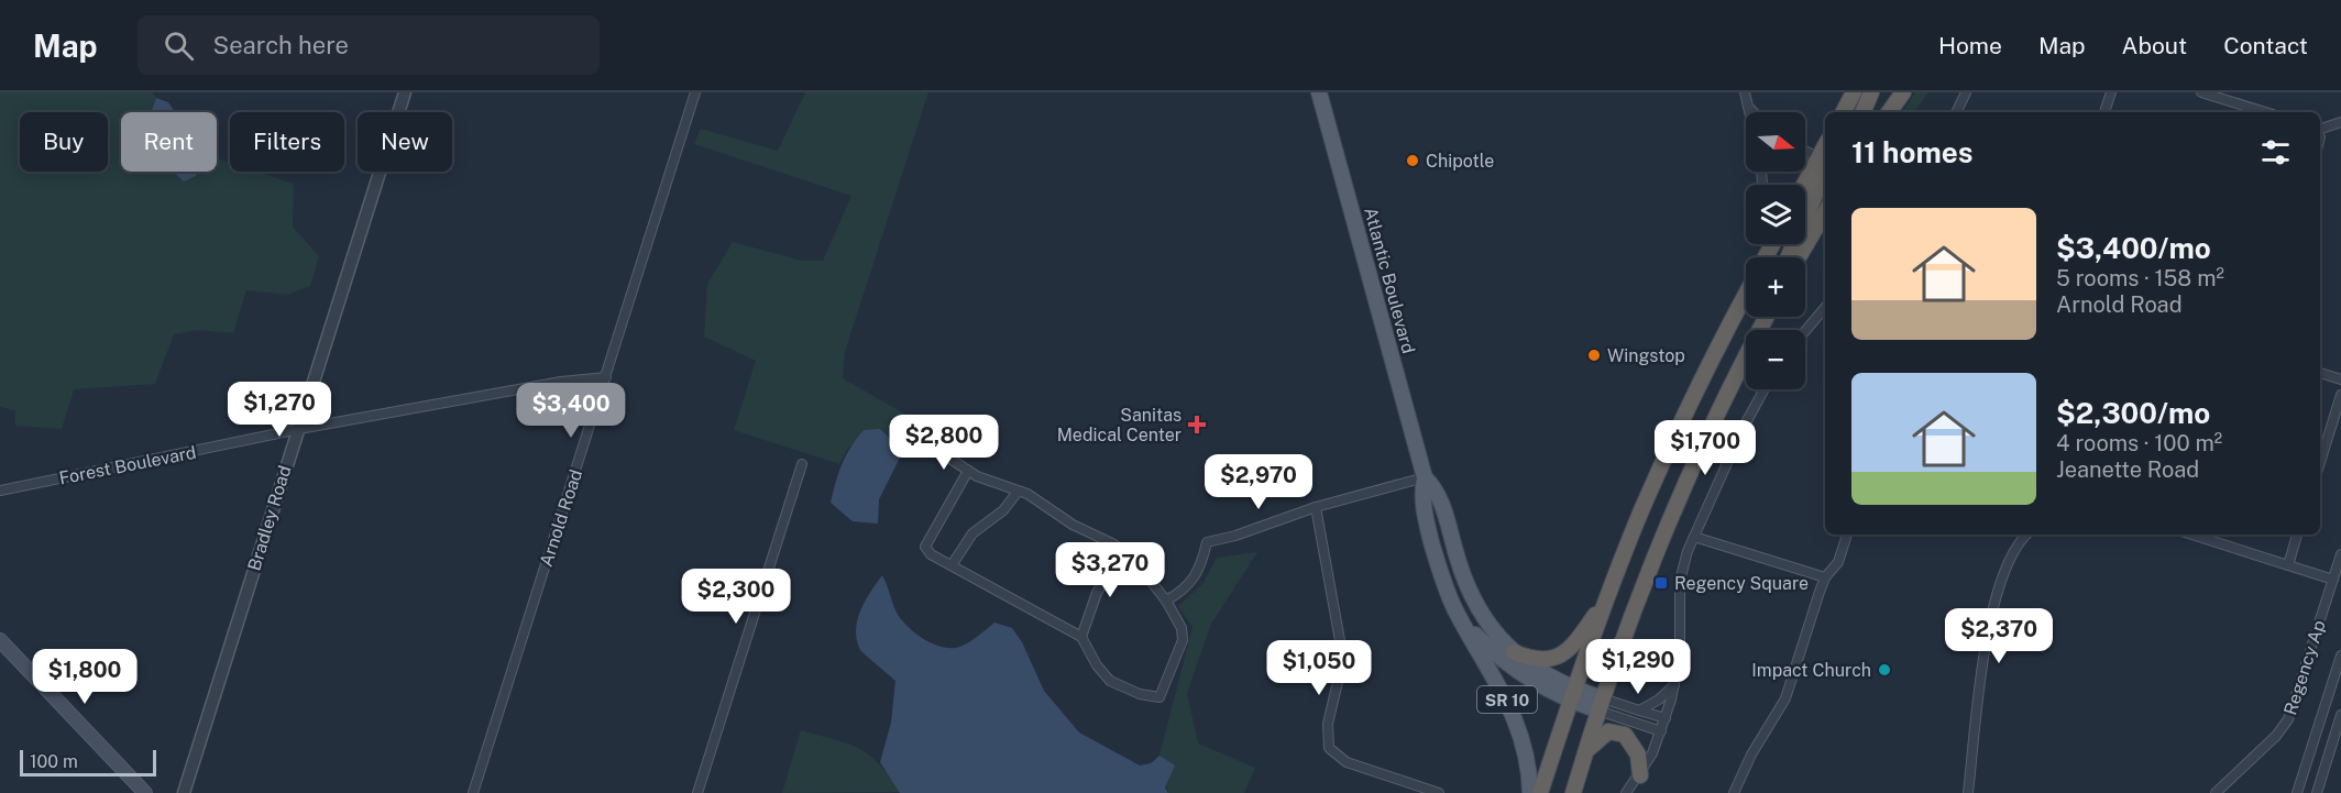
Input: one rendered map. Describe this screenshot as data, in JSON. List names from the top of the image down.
{
  "streets": {
    "main road": ["Atlantic Boulevard", "SR 10"],
    "street": [
      "Forest Boulevard",
      "Bradley Road",
      "Arnold Road",
      "Regency Ap"
    ]
  },
  "crossings": [
    ["Forest Boulevard", "Bradley Road"],
    ["Forest Boulevard", "Arnold Road"]
  ],
  "places": {
    "other": ["Chipotle", "Wingstop", "Impact Church"],
    "health": ["Sanitas Medical Center"],
    "transit": ["Regency Square"]
  },
  "scale_bar": "100 m",
  "north": "right",
  "page": {
    "header": "Map",
    "search": "Search here",
    "nav": [
      "Home",
      "Map",
      "About",
      "Contact"
    ],
    "map_buttons": ["+", "−"],
    "chip": [
      "Buy",
      "Rent",
      "Filters",
      "New"
    ],
    "heading": "11 homes",
    "list": [
      {
        "name": "$3,400/mo",
        "note": "5 rooms · 158 m² · Arnold Road"
      },
      {
        "name": "$2,300/mo",
        "note": "4 rooms · 100 m² · Jeanette Road"
      }
    ],
    "price": [
      "$1,270",
      "$3,400",
      "$2,800",
      "$1,700",
      "$2,970",
      "$3,270",
      "$2,300",
      "$2,370",
      "$1,290",
      "$1,050",
      "$1,800"
    ],
    "scale": "100 m"
  }
}
